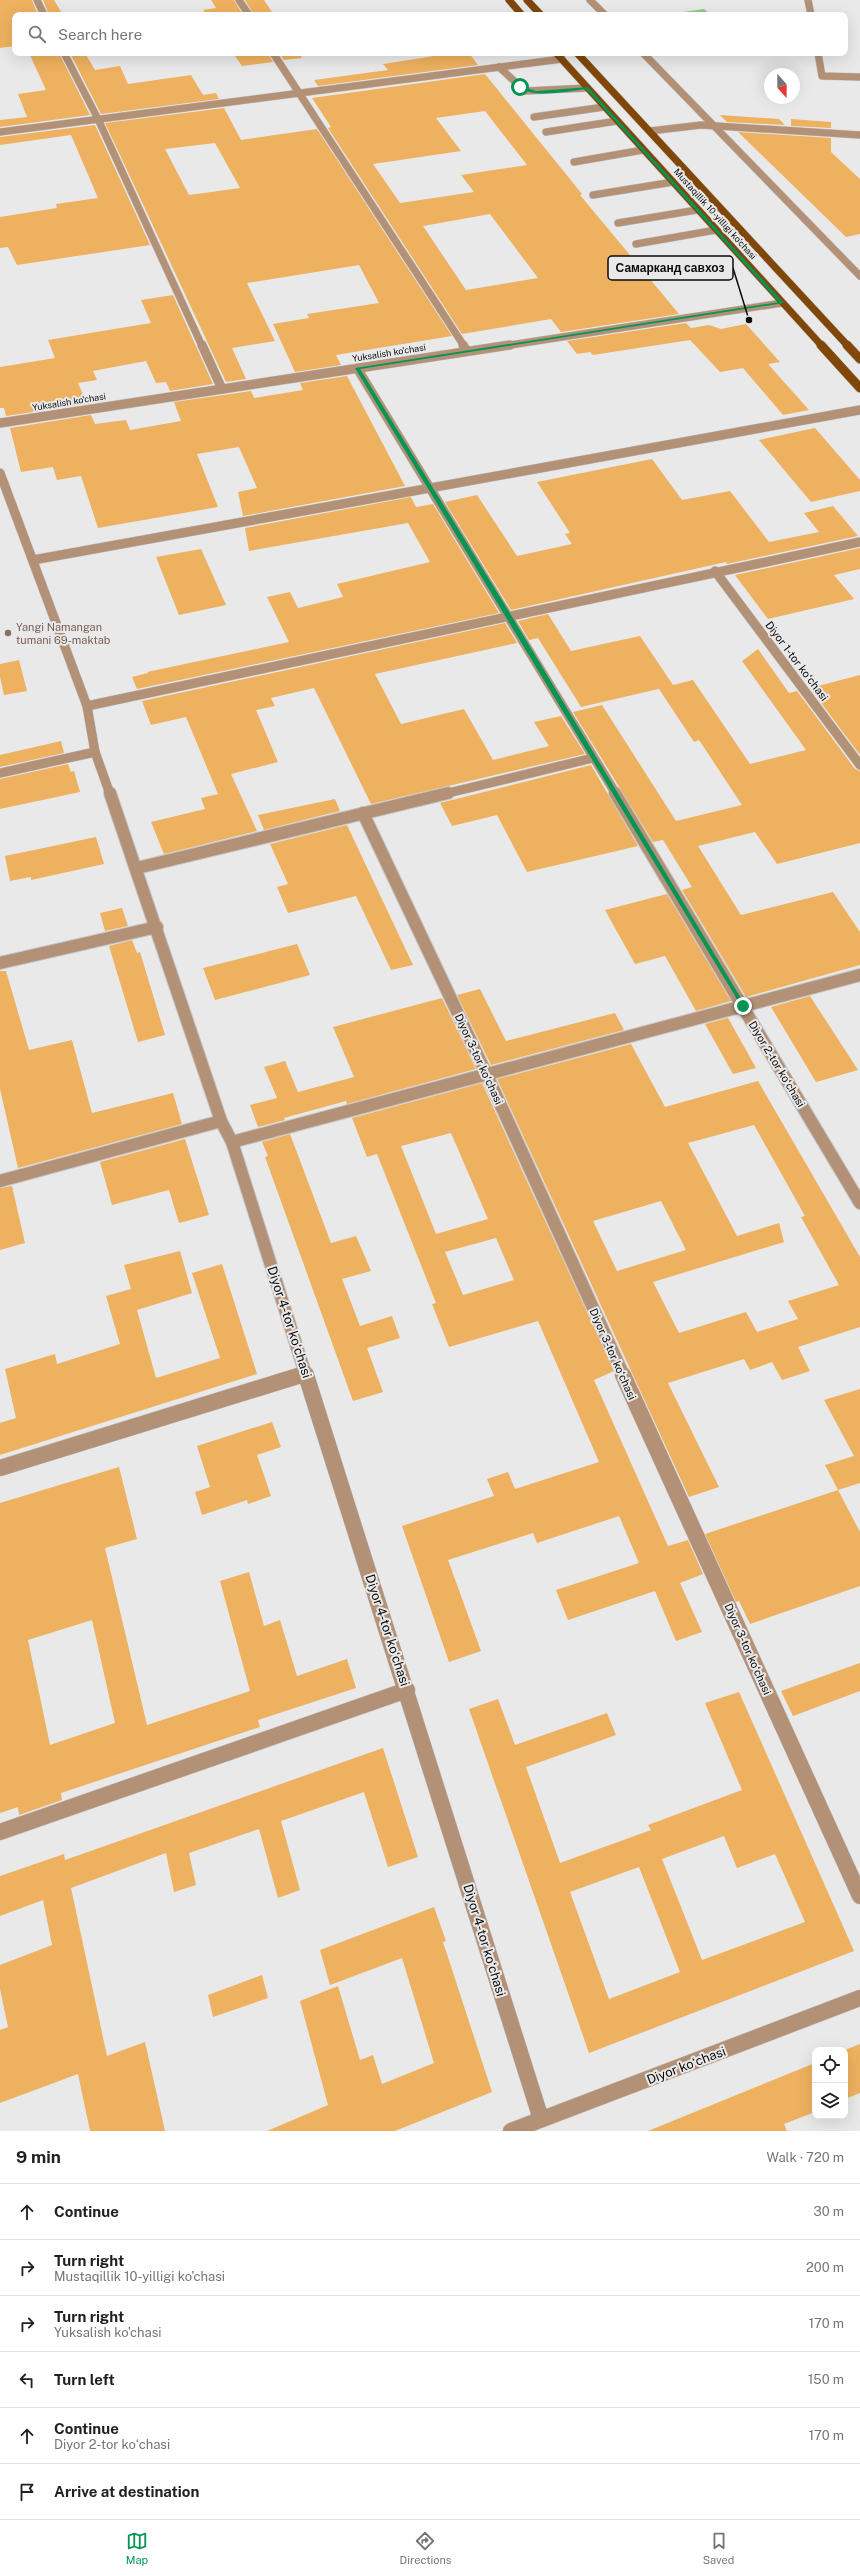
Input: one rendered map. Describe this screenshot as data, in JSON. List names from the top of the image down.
{
  "streets": {
    "main road": ["Mustaqillik 10-yilligi ko'chasi"],
    "street": [
      "Yuksalish ko'chasi",
      "Diyor 1-tor koʻchasi",
      "Diyor 3-tor koʻchasi",
      "Diyor 2-tor koʻchasi",
      "Diyor 4-tor koʻchasi",
      "Diyor koʻchasi"
    ]
  },
  "crossings": [
    ["Mustaqillik 10-yilligi ko'chasi", "Yuksalish ko'chasi"],
    ["Yuksalish ko'chasi", "Diyor 2-tor koʻchasi"],
    ["Diyor 4-tor koʻchasi", "Diyor koʻchasi"]
  ],
  "places": ["Самарканд савхоз", "Yangi Namangan tumani 69-maktab"],
  "north": "bottom",
  "page": {
    "search": "Search here",
    "heading": ["9 min", "Walk · 720 m"],
    "list": [
      ["Continue", "30 m"],
      ["Turn right", "Mustaqillik 10-yilligi ko'chasi", "200 m"],
      ["Turn right", "Yuksalish ko'chasi", "170 m"],
      ["Turn left", "150 m"],
      ["Continue", "Diyor 2-tor koʻchasi", "170 m"],
      "Arrive at destination"
    ],
    "nav": ["Map", "Directions", "Saved"]
  }
}
